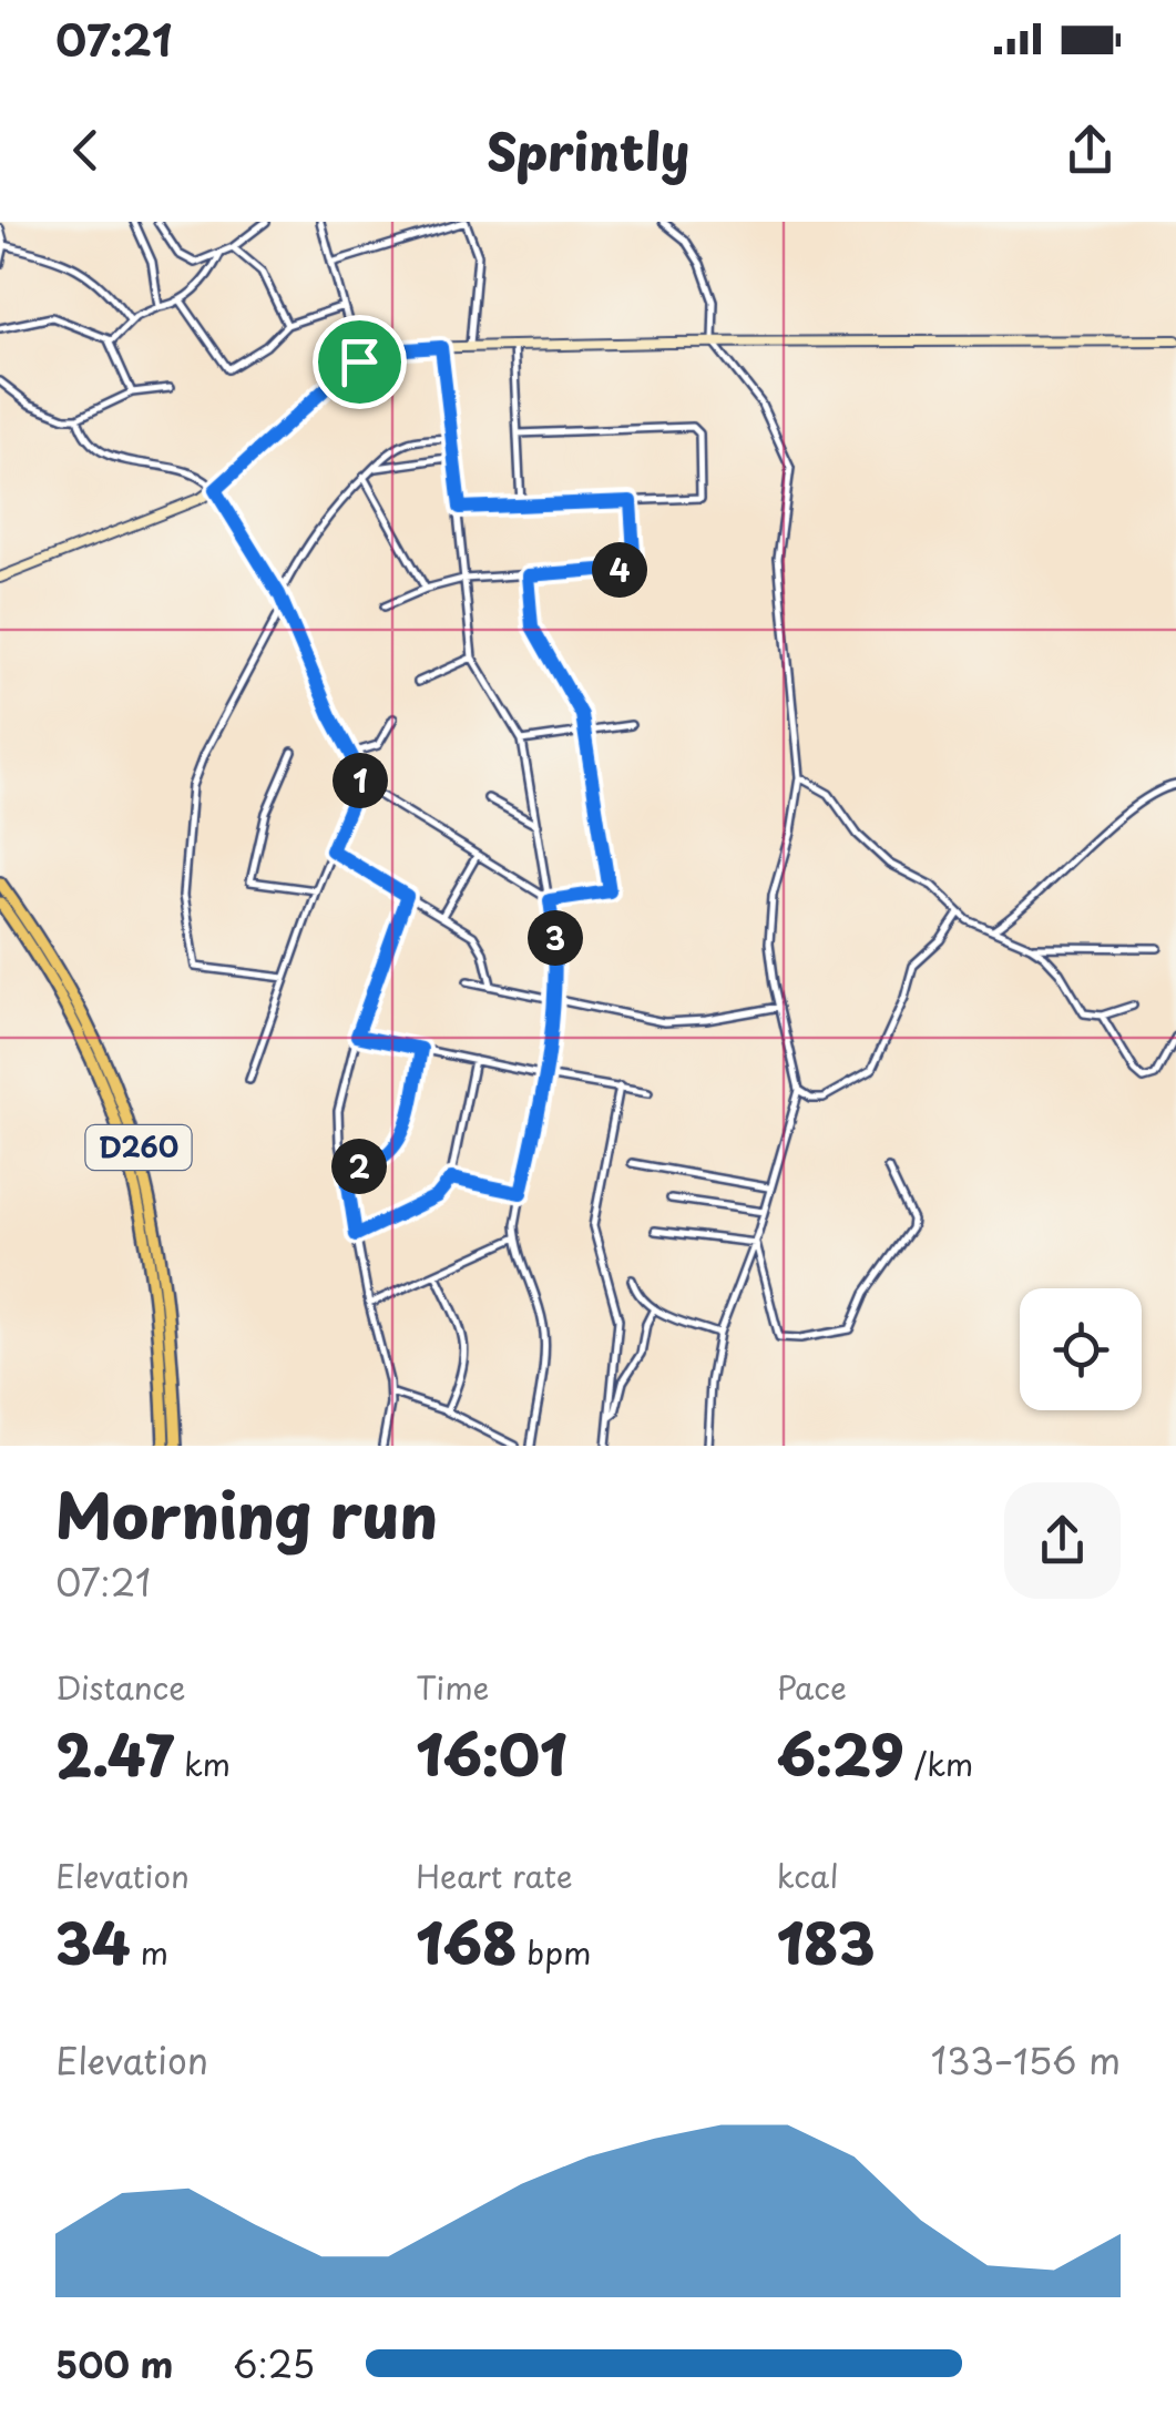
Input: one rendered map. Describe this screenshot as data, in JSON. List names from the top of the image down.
{
  "streets": {
    "highway": ["D260"]
  },
  "page": {
    "status": "07:21",
    "header": "Sprintly",
    "pins": [
      "4",
      "1",
      "3",
      "2"
    ],
    "heading": ["Morning run", "07:21"],
    "stats": [
      ["Distance", "2.47 km"],
      ["Time", "16:01"],
      ["Pace", "6:29 /km"],
      ["Elevation", "34 m"],
      ["Heart rate", "168 bpm"],
      ["kcal", "183"]
    ],
    "chart": ["Elevation", "133–156 m"],
    "list": [
      {
        "name": "500 m",
        "note": "6:25"
      }
    ]
  }
}
